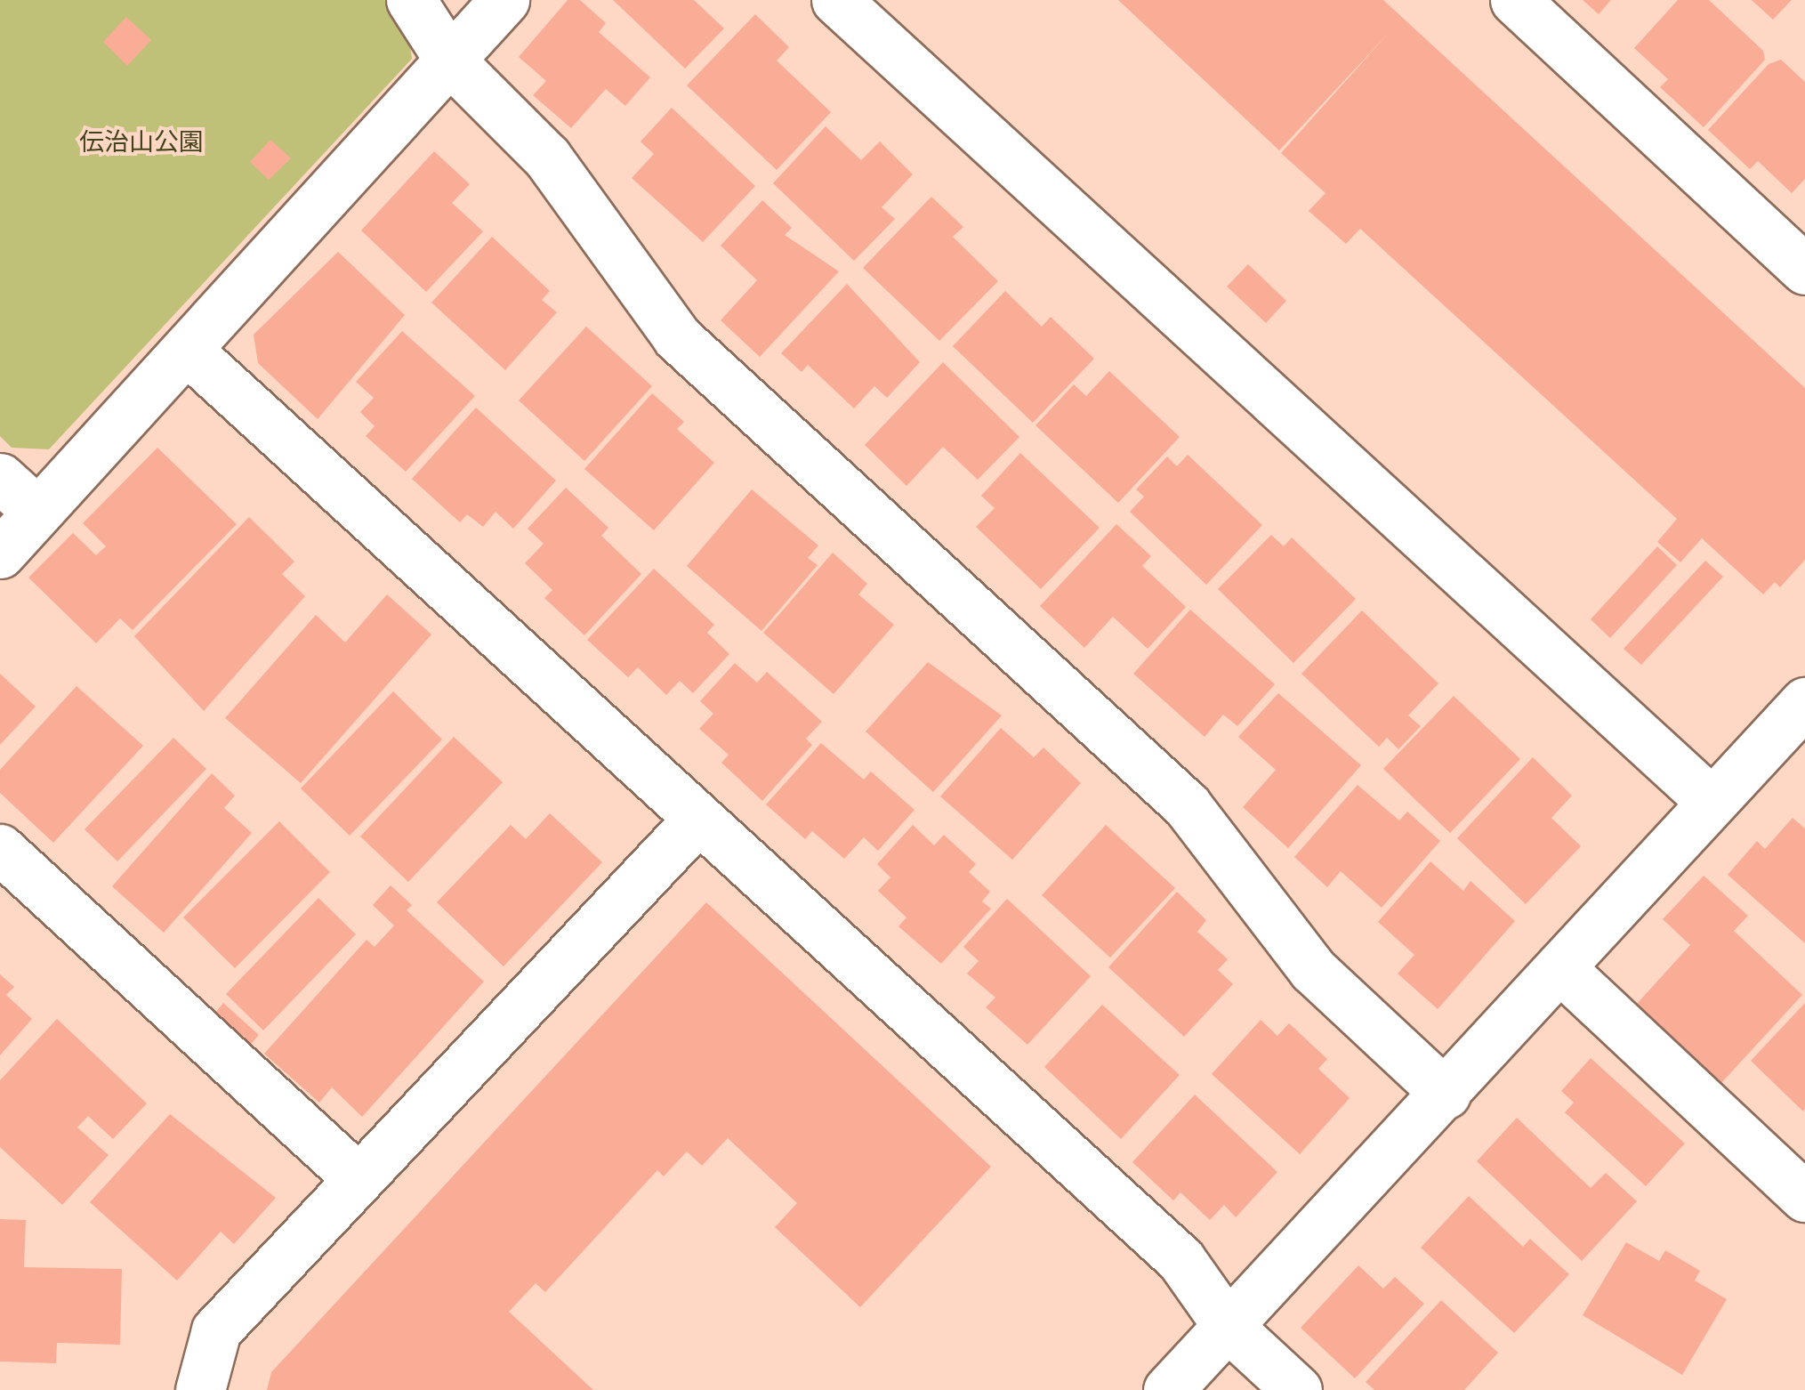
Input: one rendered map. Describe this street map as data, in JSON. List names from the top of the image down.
{
  "parks": ["伝治山公園"]
}
